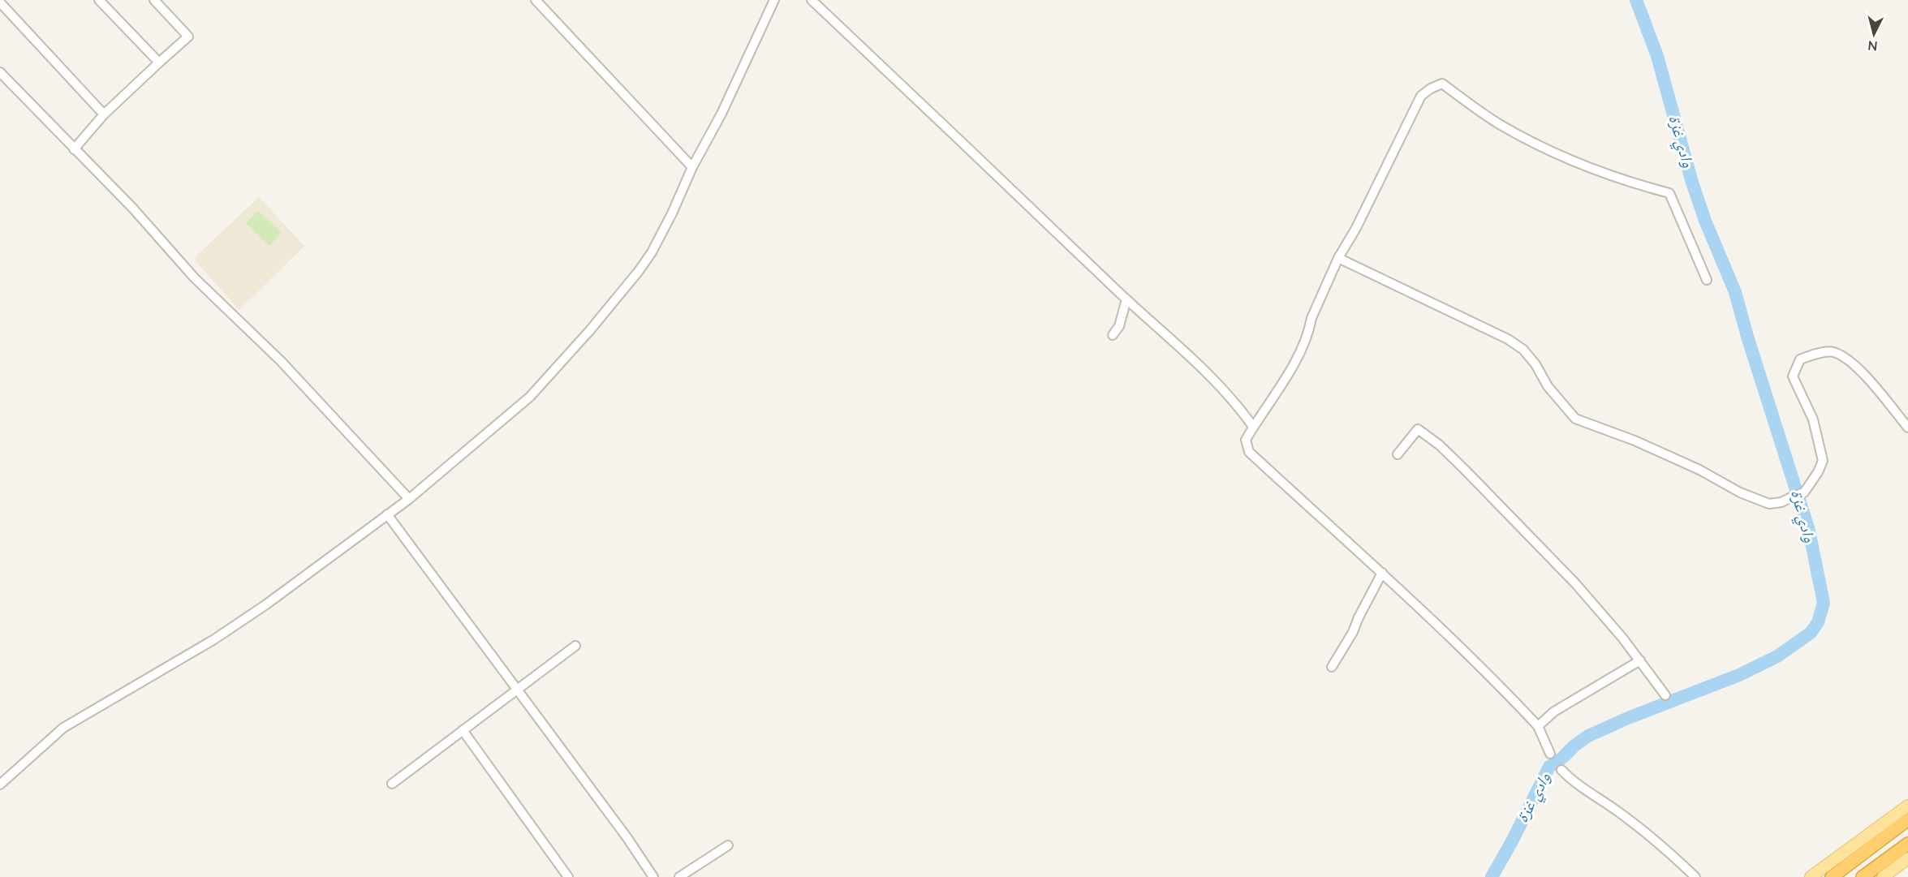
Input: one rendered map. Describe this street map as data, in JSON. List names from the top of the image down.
{
  "water": ["وادي غزة"],
  "north": "bottom"
}
